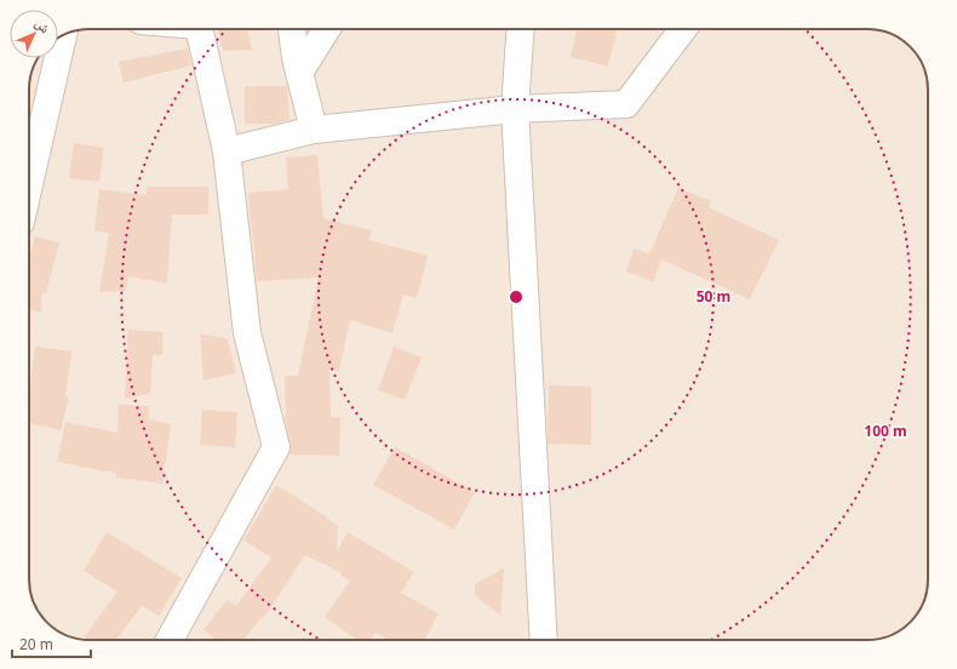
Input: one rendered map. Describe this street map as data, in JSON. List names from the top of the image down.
{
  "scale_bar": "20 m",
  "north": "top right",
  "rings": ["50 m", "100 m"]
}
